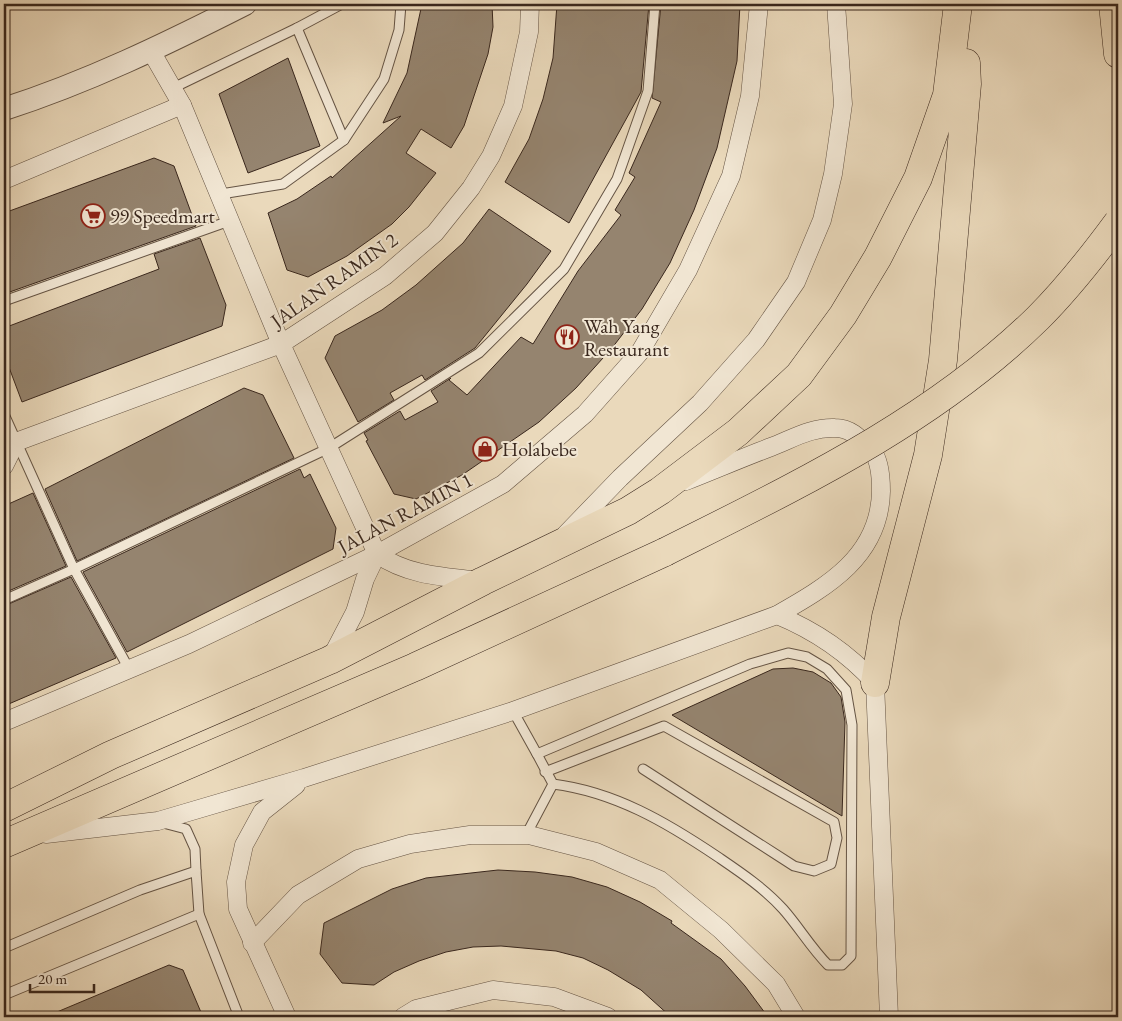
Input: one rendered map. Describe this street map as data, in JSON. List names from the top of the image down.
{
  "streets": {
    "street": ["JALAN RAMIN 2", "JALAN RAMIN 1"]
  },
  "places": {
    "supermarket": ["99 Speedmart"],
    "restaurant": ["Wah Yang Restaurant"],
    "shop": ["Holabebe"]
  },
  "scale_bar": "20 m"
}
